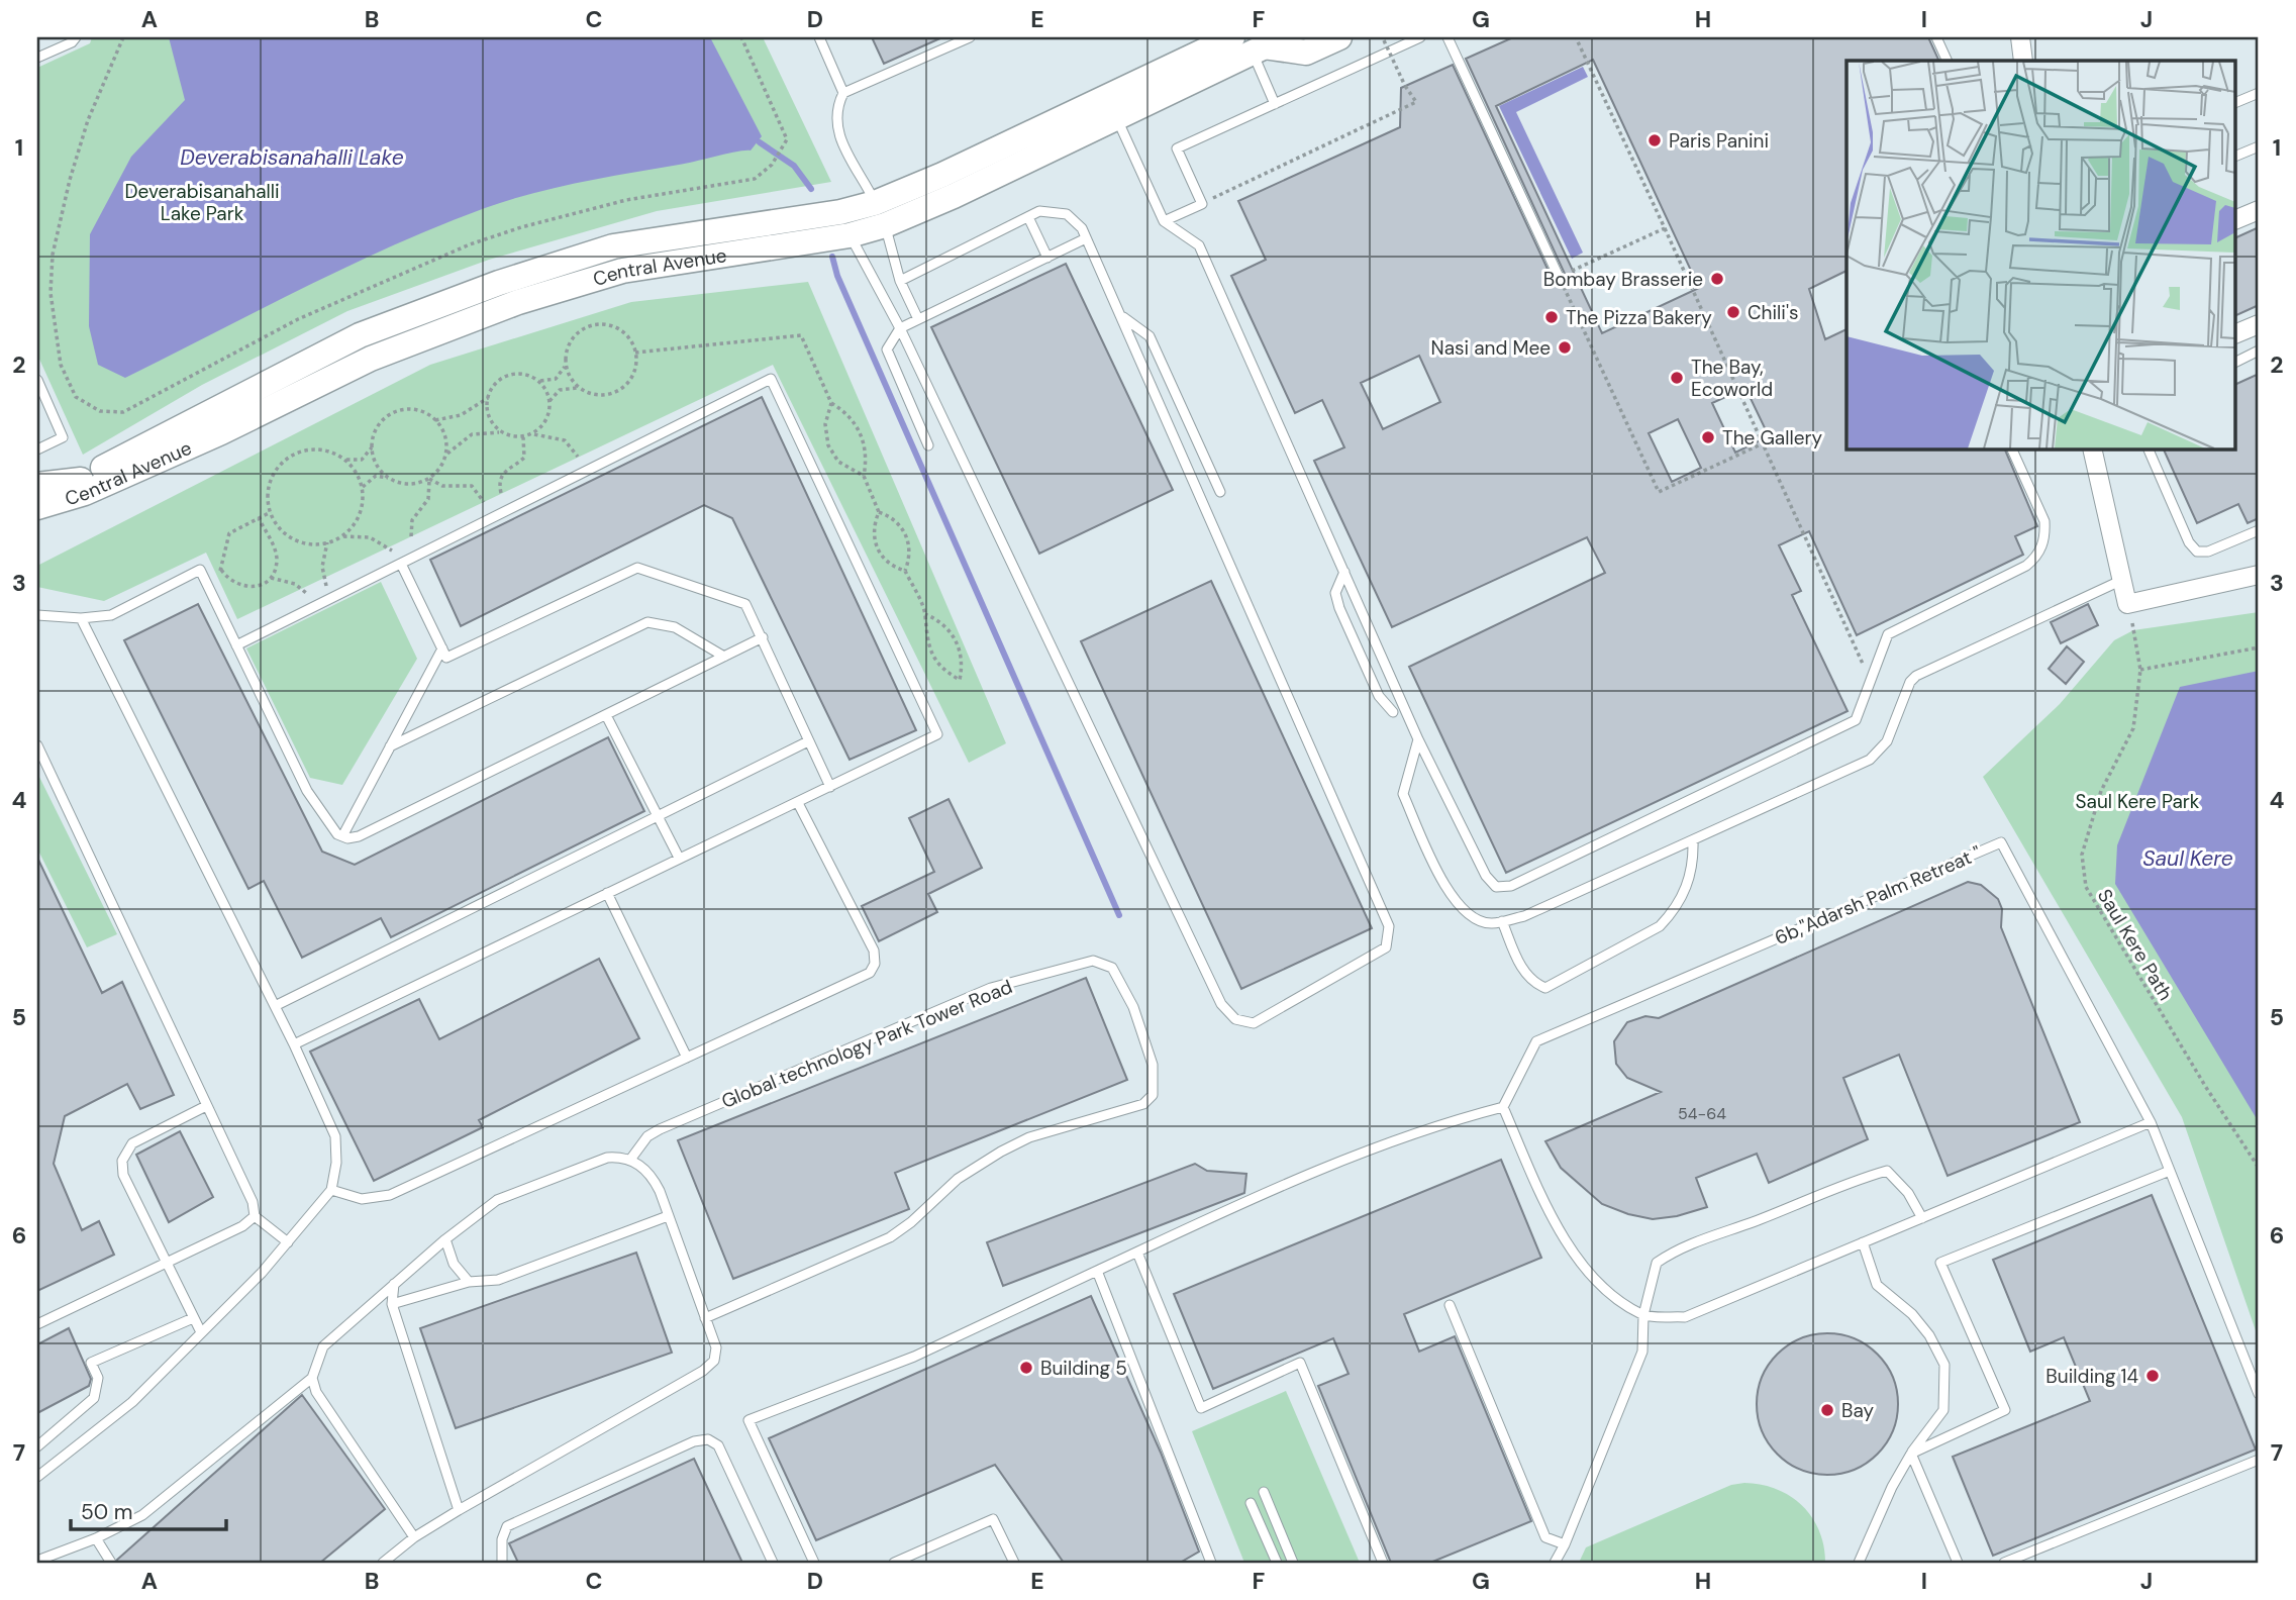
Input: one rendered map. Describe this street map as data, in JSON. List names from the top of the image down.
{
  "streets": {
    "street": ["Central Avenue"],
    "lane": ["6b,\"Adarsh Palm Retreat \"", "Global technology Park Tower Road"],
    "path": ["Saul Kere Path"]
  },
  "water": ["Deverabisanahalli Lake", "Saul Kere"],
  "parks": ["Deverabisanahalli Lake Park", "Saul Kere Park"],
  "places": [
    "Paris Panini",
    "Bombay Brasserie",
    "Chili's",
    "The Pizza Bakery",
    "Nasi and Mee",
    "The Bay, Ecoworld",
    "The Gallery",
    "Building 5",
    "Building 14",
    "Bay"
  ],
  "house_numbers": ["54-64"],
  "scale_bar": "50 m",
  "grid": {
    "columns": [
      "A",
      "B",
      "C",
      "D",
      "E",
      "F",
      "G",
      "H",
      "I",
      "J"
    ],
    "rows": [
      "1",
      "2",
      "3",
      "4",
      "5",
      "6",
      "7"
    ]
  }
}
